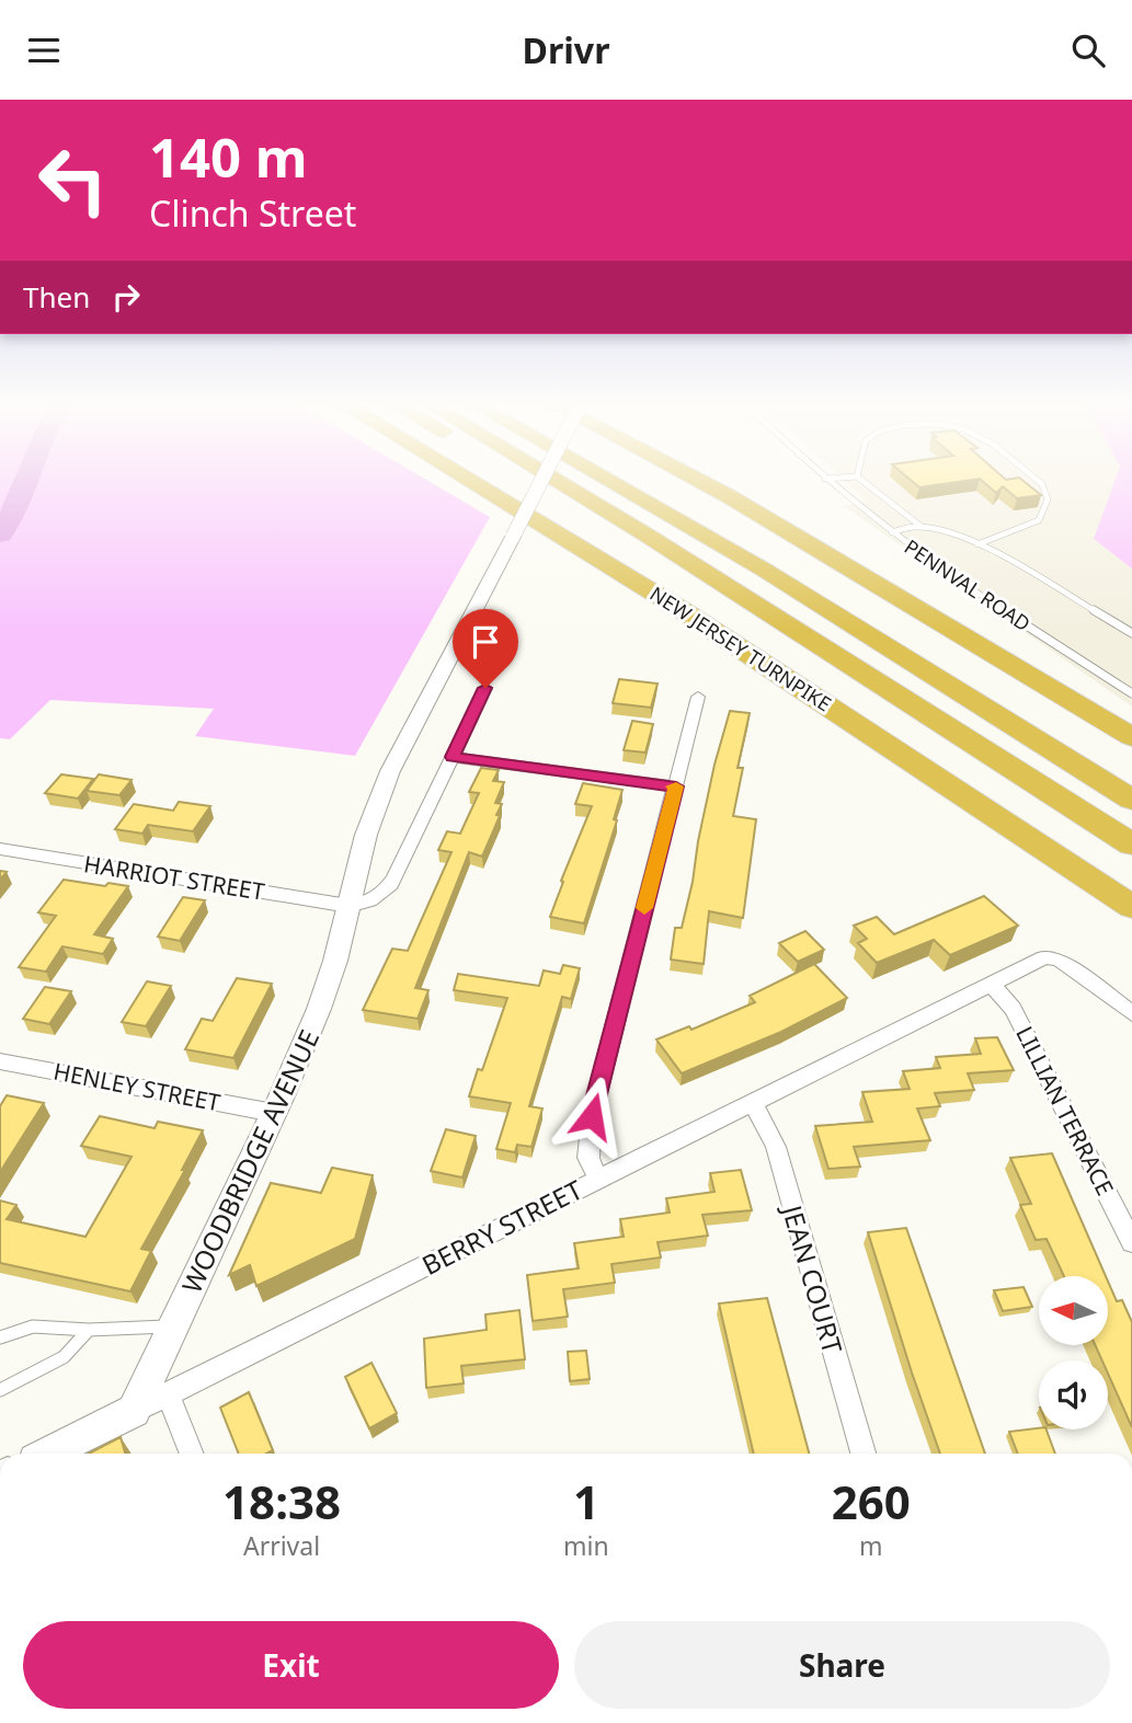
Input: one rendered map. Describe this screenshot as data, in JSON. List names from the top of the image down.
{
  "streets": {
    "highway": ["NEW JERSEY TURNPIKE"],
    "street": [
      "HARRIOT STREET",
      "HENLEY STREET",
      "LILLIAN TERRACE",
      "WOODBRIDGE AVENUE",
      "BERRY STREET",
      "JEAN COURT"
    ],
    "lane": ["PENNVAL ROAD"]
  },
  "crossings": [
    ["HARRIOT STREET", "WOODBRIDGE AVENUE"],
    ["HENLEY STREET", "WOODBRIDGE AVENUE"],
    ["LILLIAN TERRACE", "BERRY STREET"],
    ["WOODBRIDGE AVENUE", "BERRY STREET"],
    ["BERRY STREET", "JEAN COURT"]
  ],
  "north": "left",
  "page": {
    "header": "Drivr",
    "turn": ["140 m", "Clinch Street"],
    "then": "Then",
    "eta": [
      "18:38",
      "Arrival",
      "1",
      "min",
      "260",
      "m"
    ],
    "buttons": ["Exit", "Share"]
  }
}
